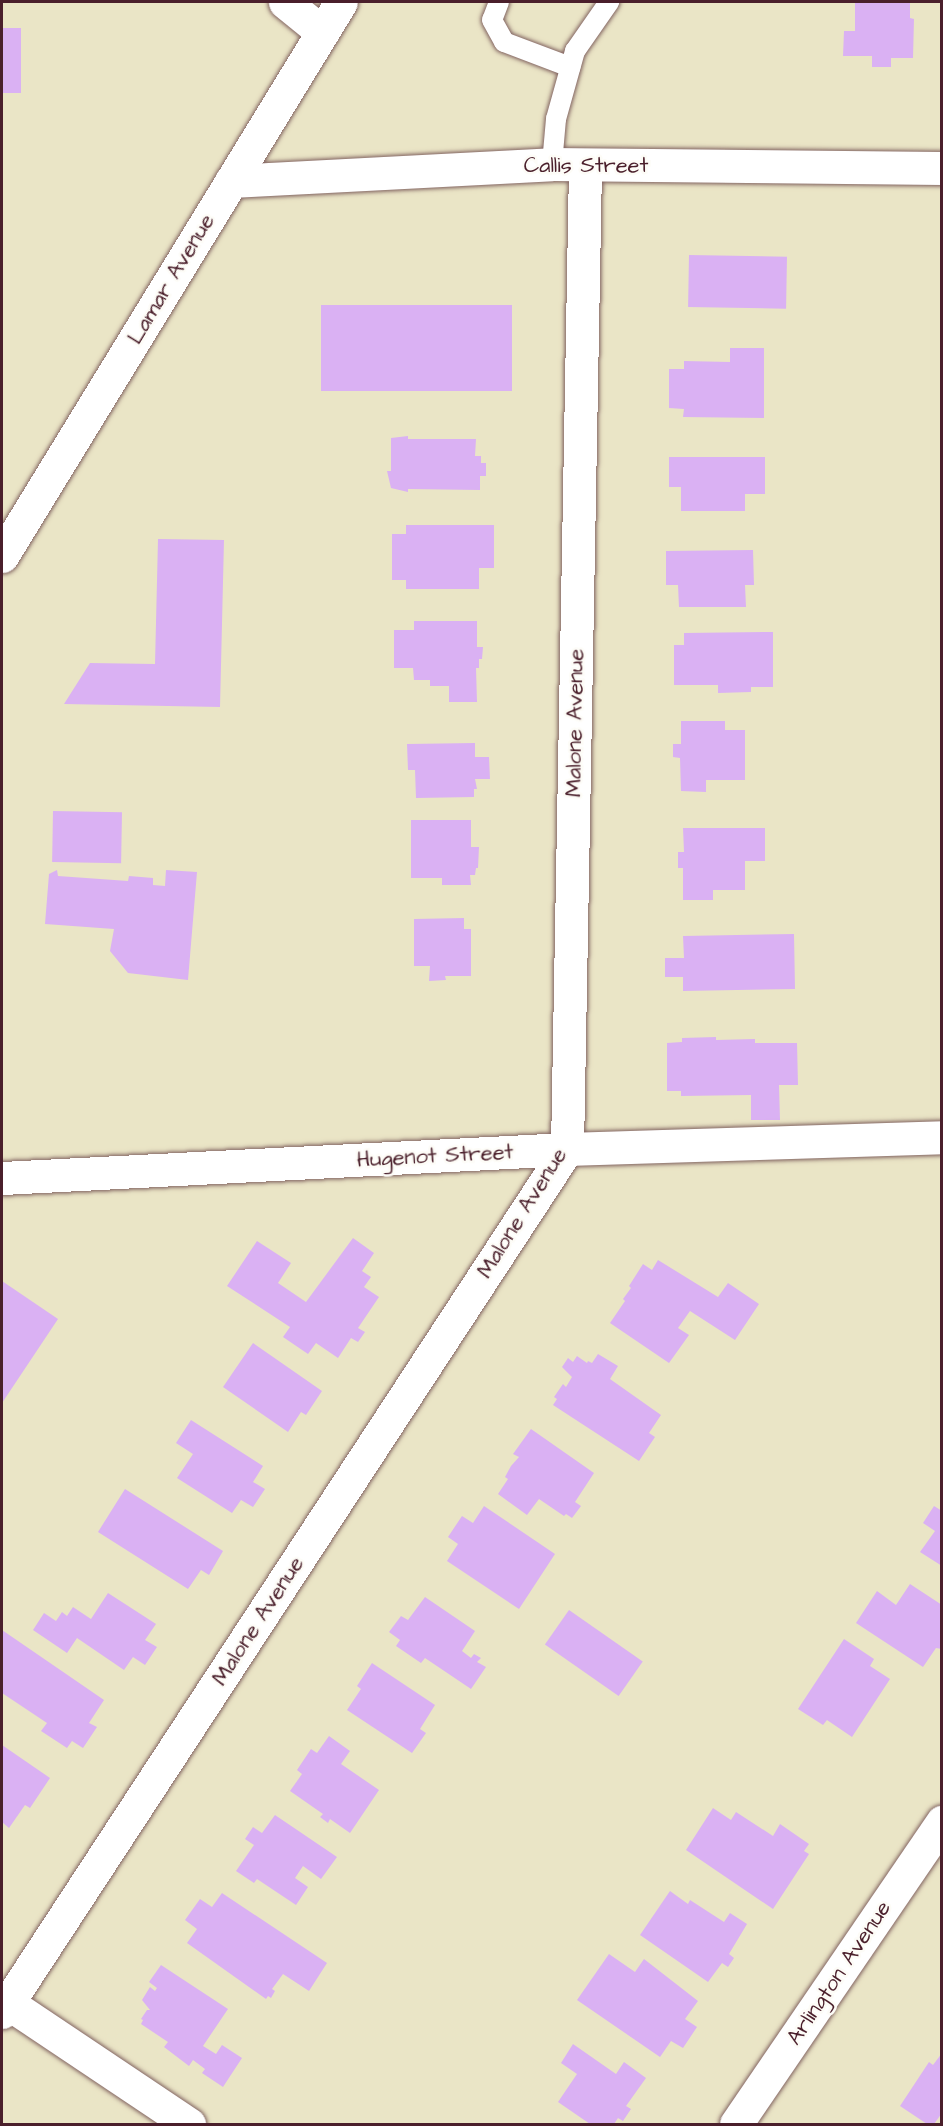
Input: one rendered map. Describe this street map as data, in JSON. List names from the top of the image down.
{
  "streets": {
    "street": [
      "Callis Street",
      "Lamar Avenue",
      "Malone Avenue",
      "Hugenot Street",
      "Arlington Avenue"
    ]
  },
  "crossings": [
    ["Callis Street", "Lamar Avenue"],
    ["Callis Street", "Malone Avenue"],
    ["Malone Avenue", "Hugenot Street"]
  ]
}
